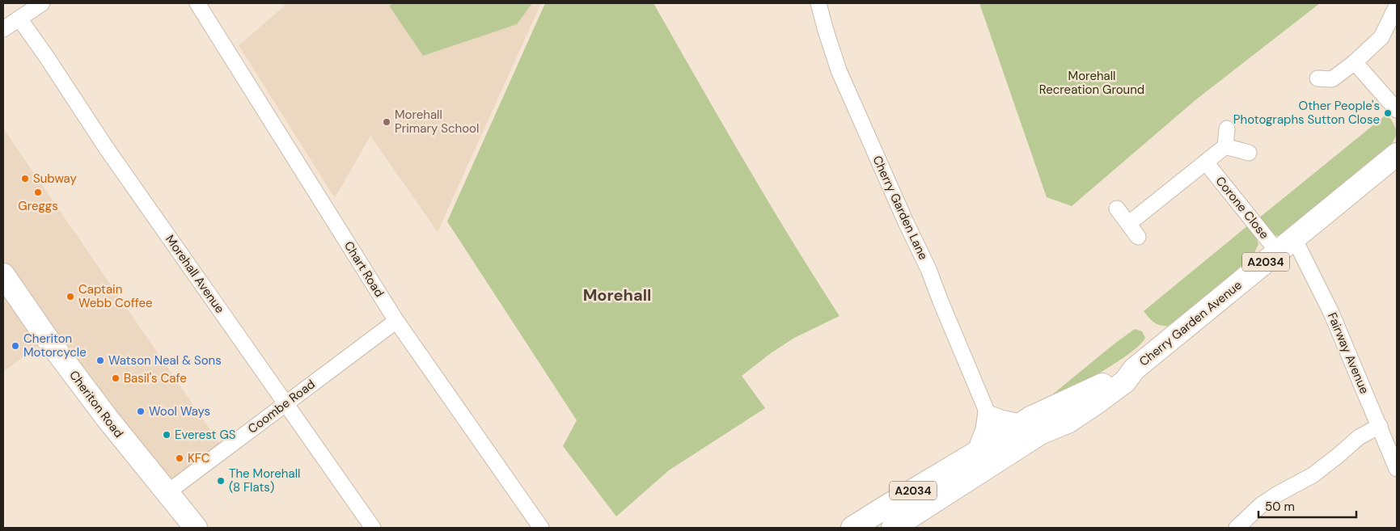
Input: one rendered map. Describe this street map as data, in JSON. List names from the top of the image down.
{
  "streets": {
    "main road": ["A2034", "Cherry Garden Avenue", "Cheriton Road"],
    "street": [
      "Cherry Garden Lane",
      "Corone Close",
      "Chart Road",
      "Morehall Avenue",
      "Fairway Avenue",
      "Coombe Road"
    ]
  },
  "crossings": [
    ["Cherry Garden Lane", "Cherry Garden Avenue"],
    ["Corone Close", "Cherry Garden Avenue"],
    ["Corone Close", "Fairway Avenue"],
    ["Chart Road", "Coombe Road"],
    ["Morehall Avenue", "Coombe Road"],
    ["Cherry Garden Avenue", "Fairway Avenue"],
    ["Cheriton Road", "Coombe Road"]
  ],
  "districts": ["Morehall"],
  "parks": ["Morehall Recreation Ground"],
  "places": [
    "Other People's Photographs Sutton Close",
    "Morehall Primary School",
    "Subway",
    "Greggs",
    "Captain Webb Coffee",
    "Cheriton Motorcycle",
    "Watson Neal & Sons",
    "Basil's Cafe",
    "Wool Ways",
    "Everest GS",
    "KFC",
    "The Morehall (8 Flats)"
  ],
  "scale_bar": "50 m"
}
